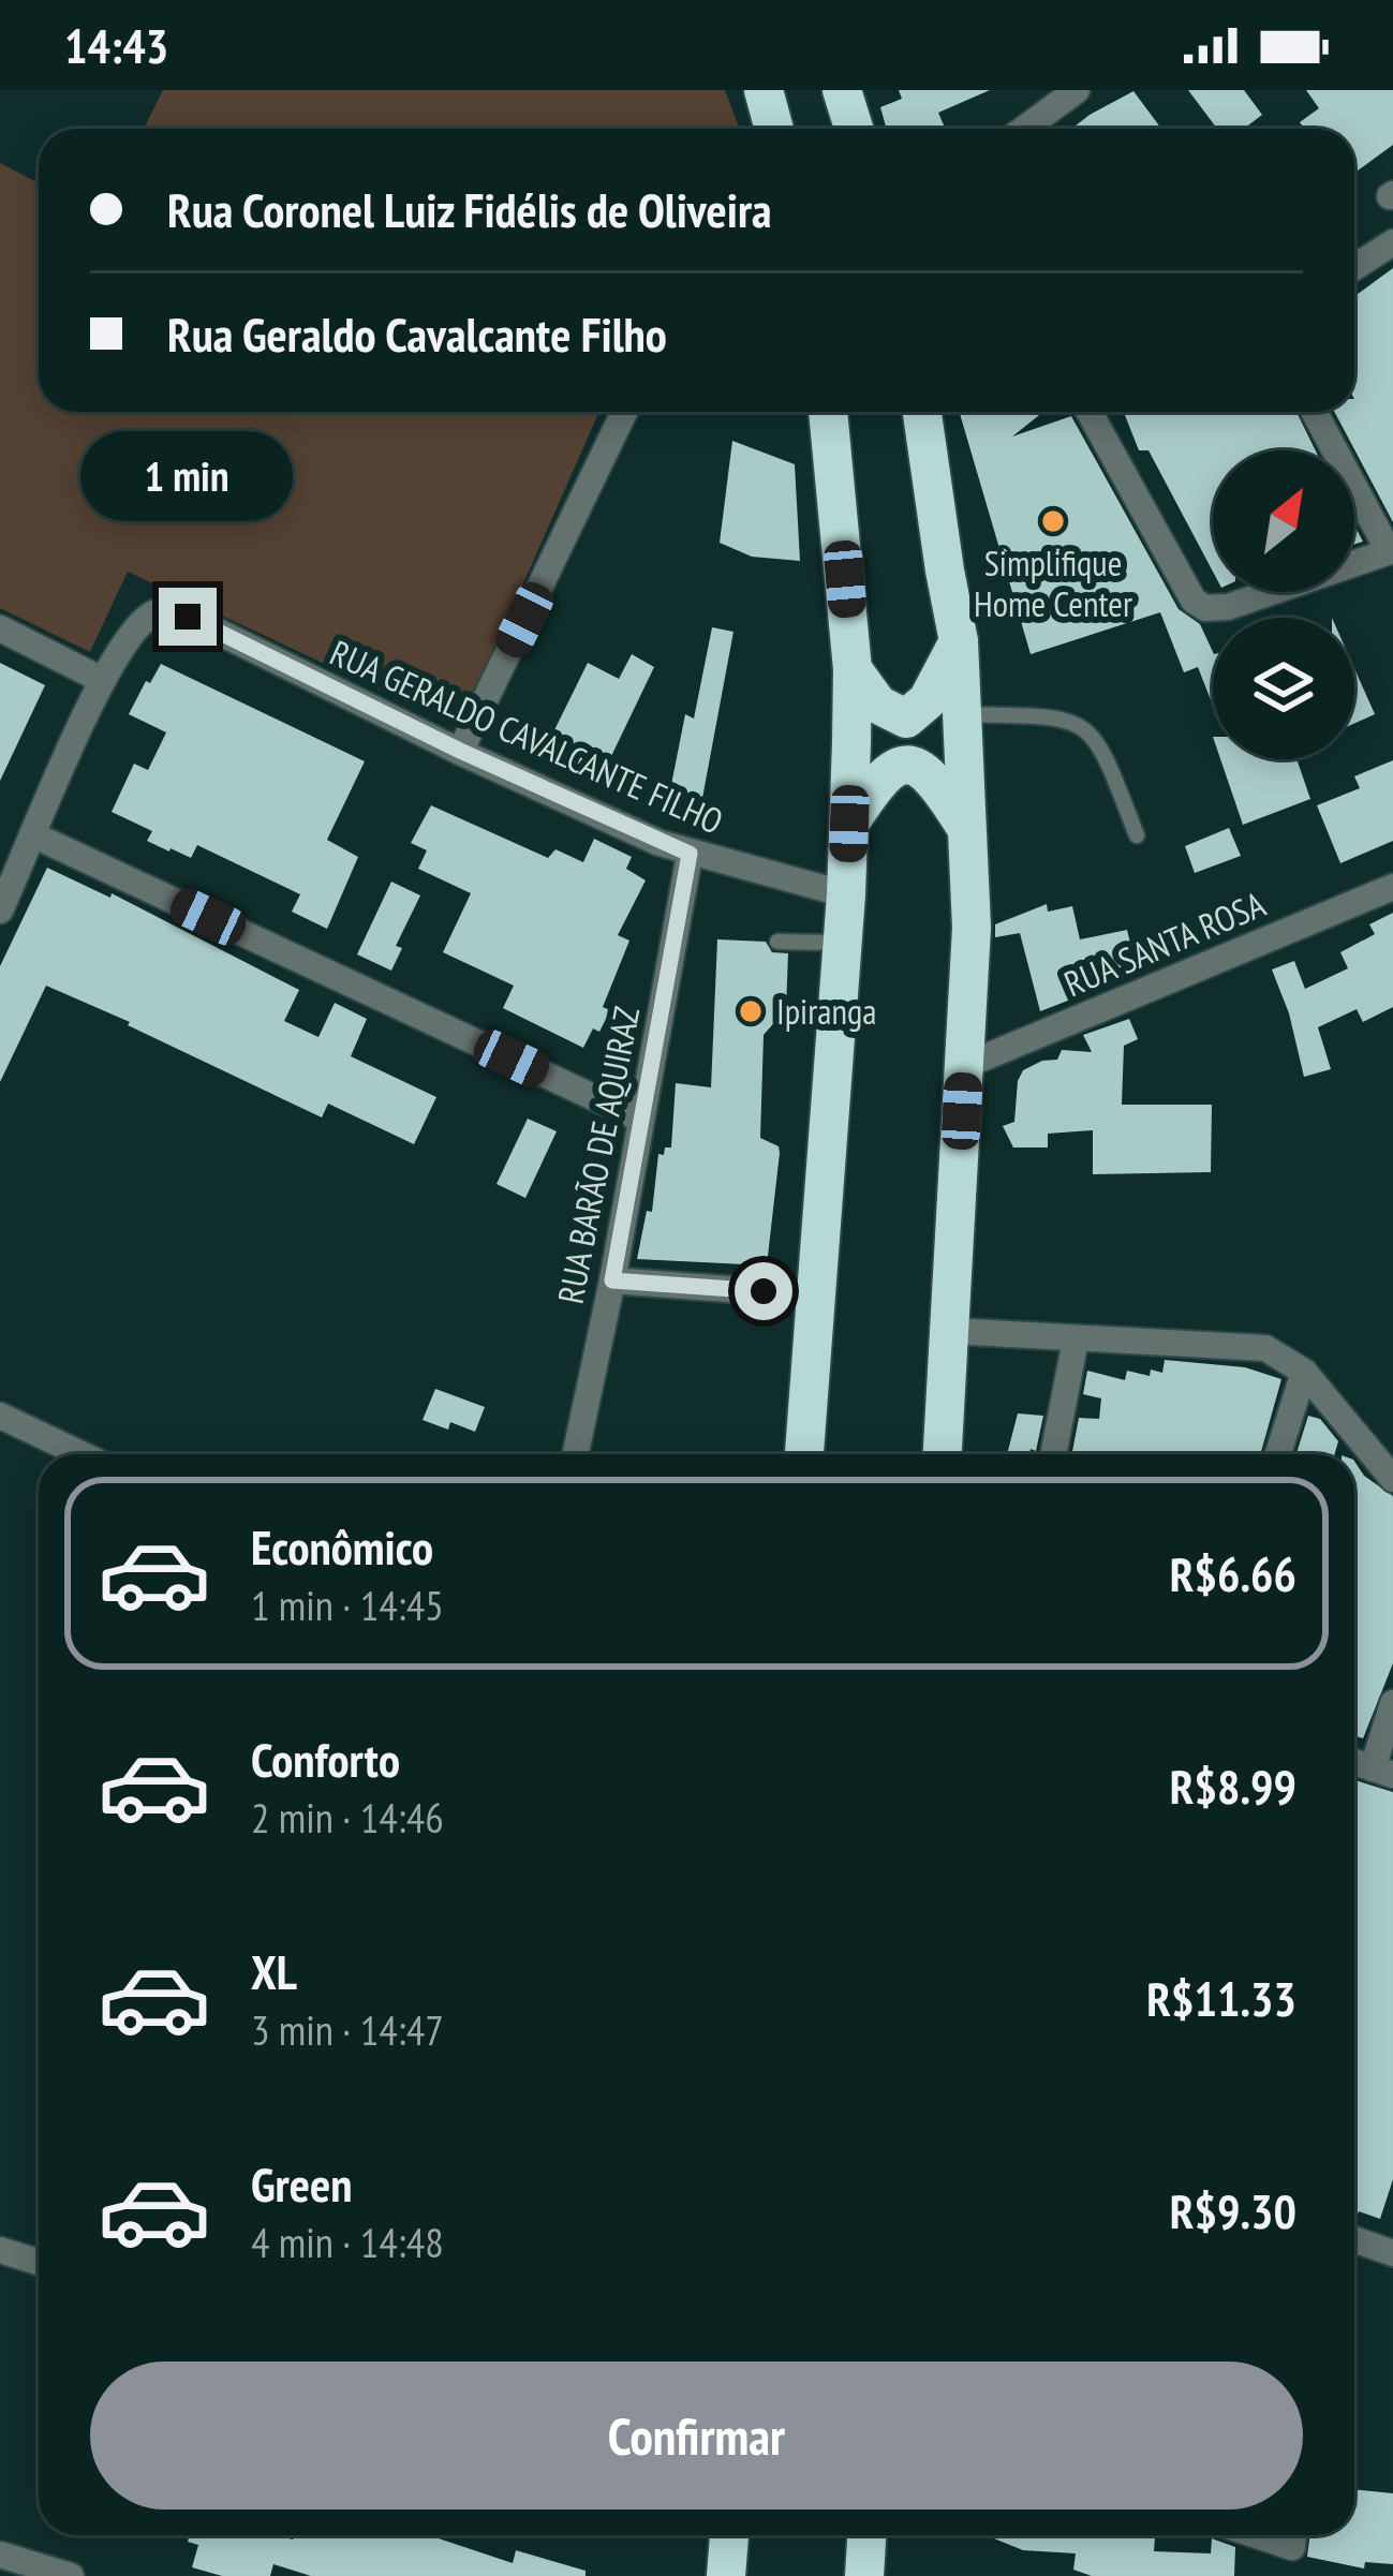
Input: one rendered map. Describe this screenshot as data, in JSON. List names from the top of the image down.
{
  "streets": {
    "street": ["RUA GERALDO CAVALCANTE FILHO", "RUA SANTA ROSA", "RUA BARÃO DE AQUIRAZ"]
  },
  "crossings": [
    ["RUA GERALDO CAVALCANTE FILHO", "RUA BARÃO DE AQUIRAZ"]
  ],
  "places": ["Simplifique Home Center", "Ipiranga"],
  "north": "top right",
  "page": {
    "status": "14:43",
    "banner": ["Rua Coronel Luiz Fidélis de Oliveira", "Rua Geraldo Cavalcante Filho"],
    "bubble": "1 min",
    "list": [
      {
        "name": "Econômico",
        "note": "1 min · 14:45",
        "value": "R$6.66"
      },
      {
        "name": "Conforto",
        "note": "2 min · 14:46",
        "value": "R$8.99"
      },
      {
        "name": "XL",
        "note": "3 min · 14:47",
        "value": "R$11.33"
      },
      {
        "name": "Green",
        "note": "4 min · 14:48",
        "value": "R$9.30"
      }
    ],
    "buttons": "Confirmar"
  }
}
